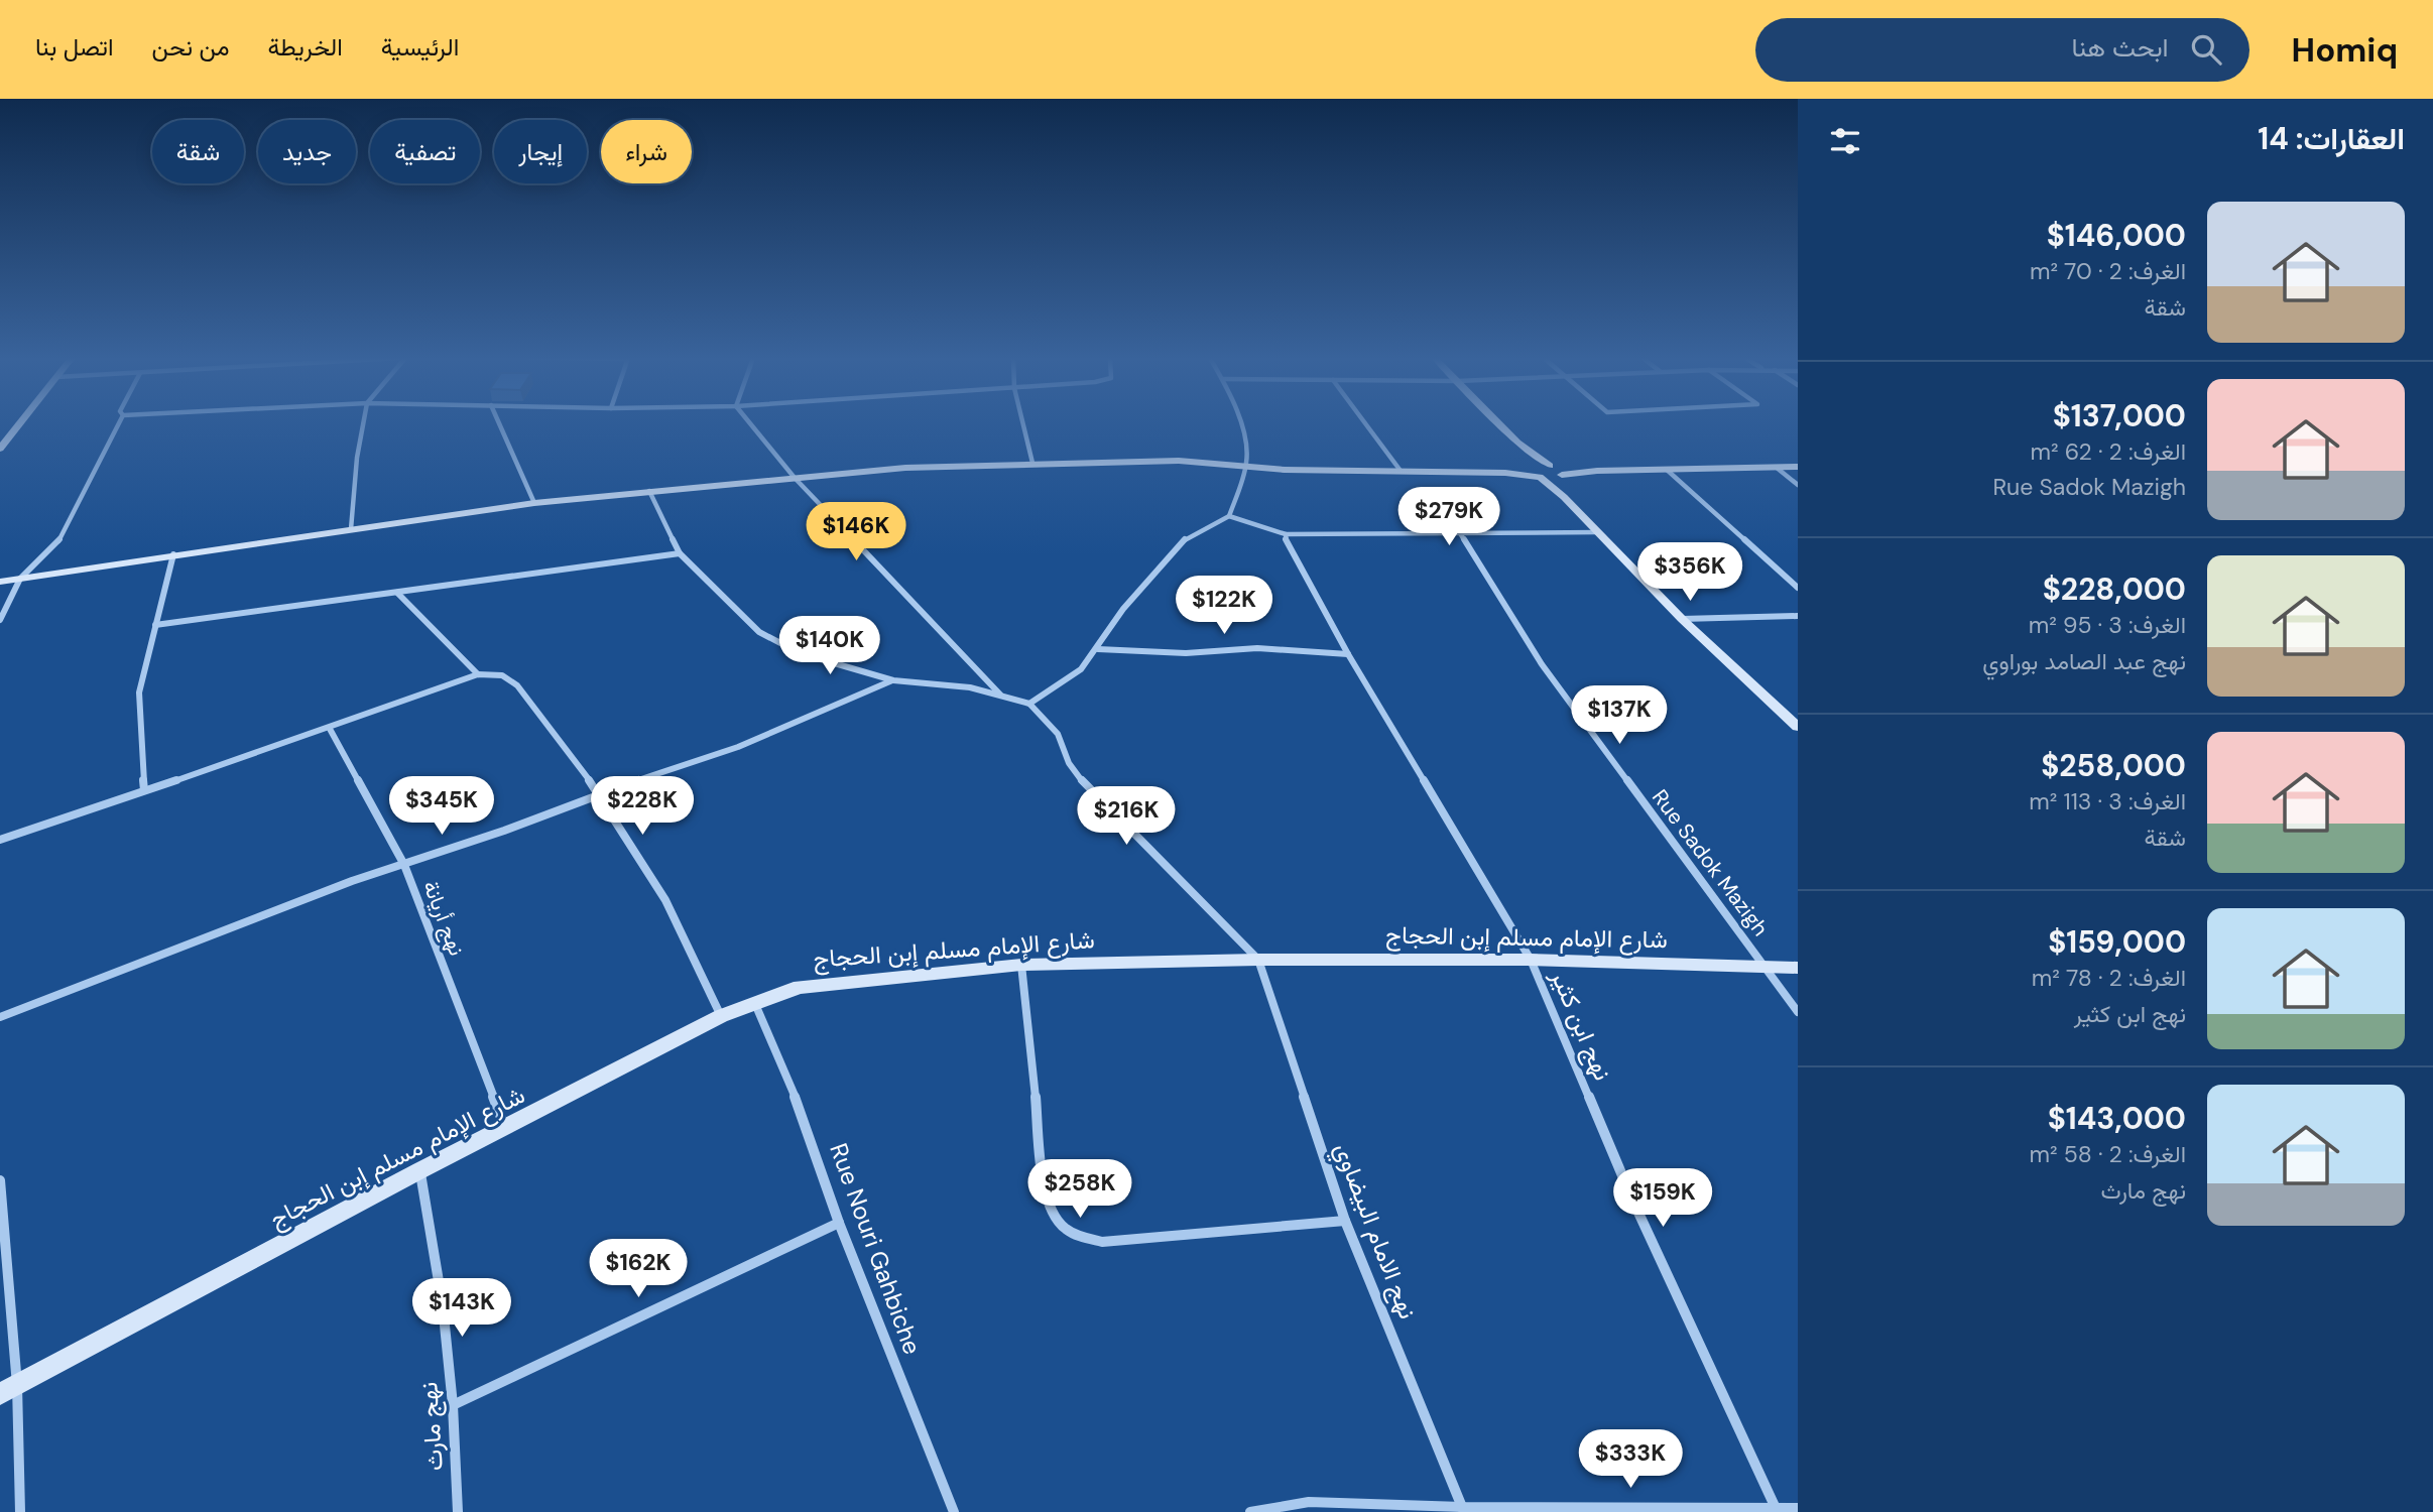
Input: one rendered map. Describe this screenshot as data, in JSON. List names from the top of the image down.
{
  "streets": {
    "street": [
      "Rue Sadok Mazigh",
      "نهج أريانة",
      "شارع اﻹمام مسلم إبن الحجاج",
      "نهج ابن كثير",
      "نهج الامام البيضاوي",
      "Rue Nouri Gahbiche",
      "نهج مارث"
    ]
  },
  "crossings": [
    ["Rue Sadok Mazigh", "شارع اﻹمام مسلم إبن الحجاج"],
    ["نهج أريانة", "شارع اﻹمام مسلم إبن الحجاج"],
    ["شارع اﻹمام مسلم إبن الحجاج", "نهج ابن كثير"],
    ["شارع اﻹمام مسلم إبن الحجاج", "نهج الامام البيضاوي"],
    ["شارع اﻹمام مسلم إبن الحجاج", "Rue Nouri Gahbiche"],
    ["شارع اﻹمام مسلم إبن الحجاج", "نهج مارث"]
  ],
  "page": {
    "header": "Homiq",
    "search": "ابحث هنا",
    "nav": [
      "الرئيسية",
      "الخريطة",
      "من نحن",
      "اتصل بنا"
    ],
    "heading": "العقارات: 14",
    "chip": [
      "شراء",
      "إيجار",
      "تصفية",
      "جديد",
      "شقة"
    ],
    "list": [
      {
        "name": "$146,000",
        "note": "الغرف: 2 · 70 m² · شقة"
      },
      {
        "name": "$137,000",
        "note": "الغرف: 2 · 62 m² · Rue Sadok Mazigh"
      },
      {
        "name": "$228,000",
        "note": "الغرف: 3 · 95 m² · نهج عبد الصامد بوراوي"
      },
      {
        "name": "$258,000",
        "note": "الغرف: 3 · 113 m² · شقة"
      },
      {
        "name": "$159,000",
        "note": "الغرف: 2 · 78 m² · نهج ابن كثير"
      },
      {
        "name": "$143,000",
        "note": "الغرف: 2 · 58 m² · نهج مارث"
      }
    ],
    "price": [
      "$279K",
      "$146K",
      "$356K",
      "$122K",
      "$140K",
      "$137K",
      "$345K",
      "$228K",
      "$216K",
      "$258K",
      "$159K",
      "$162K",
      "$143K",
      "$333K"
    ]
  }
}
